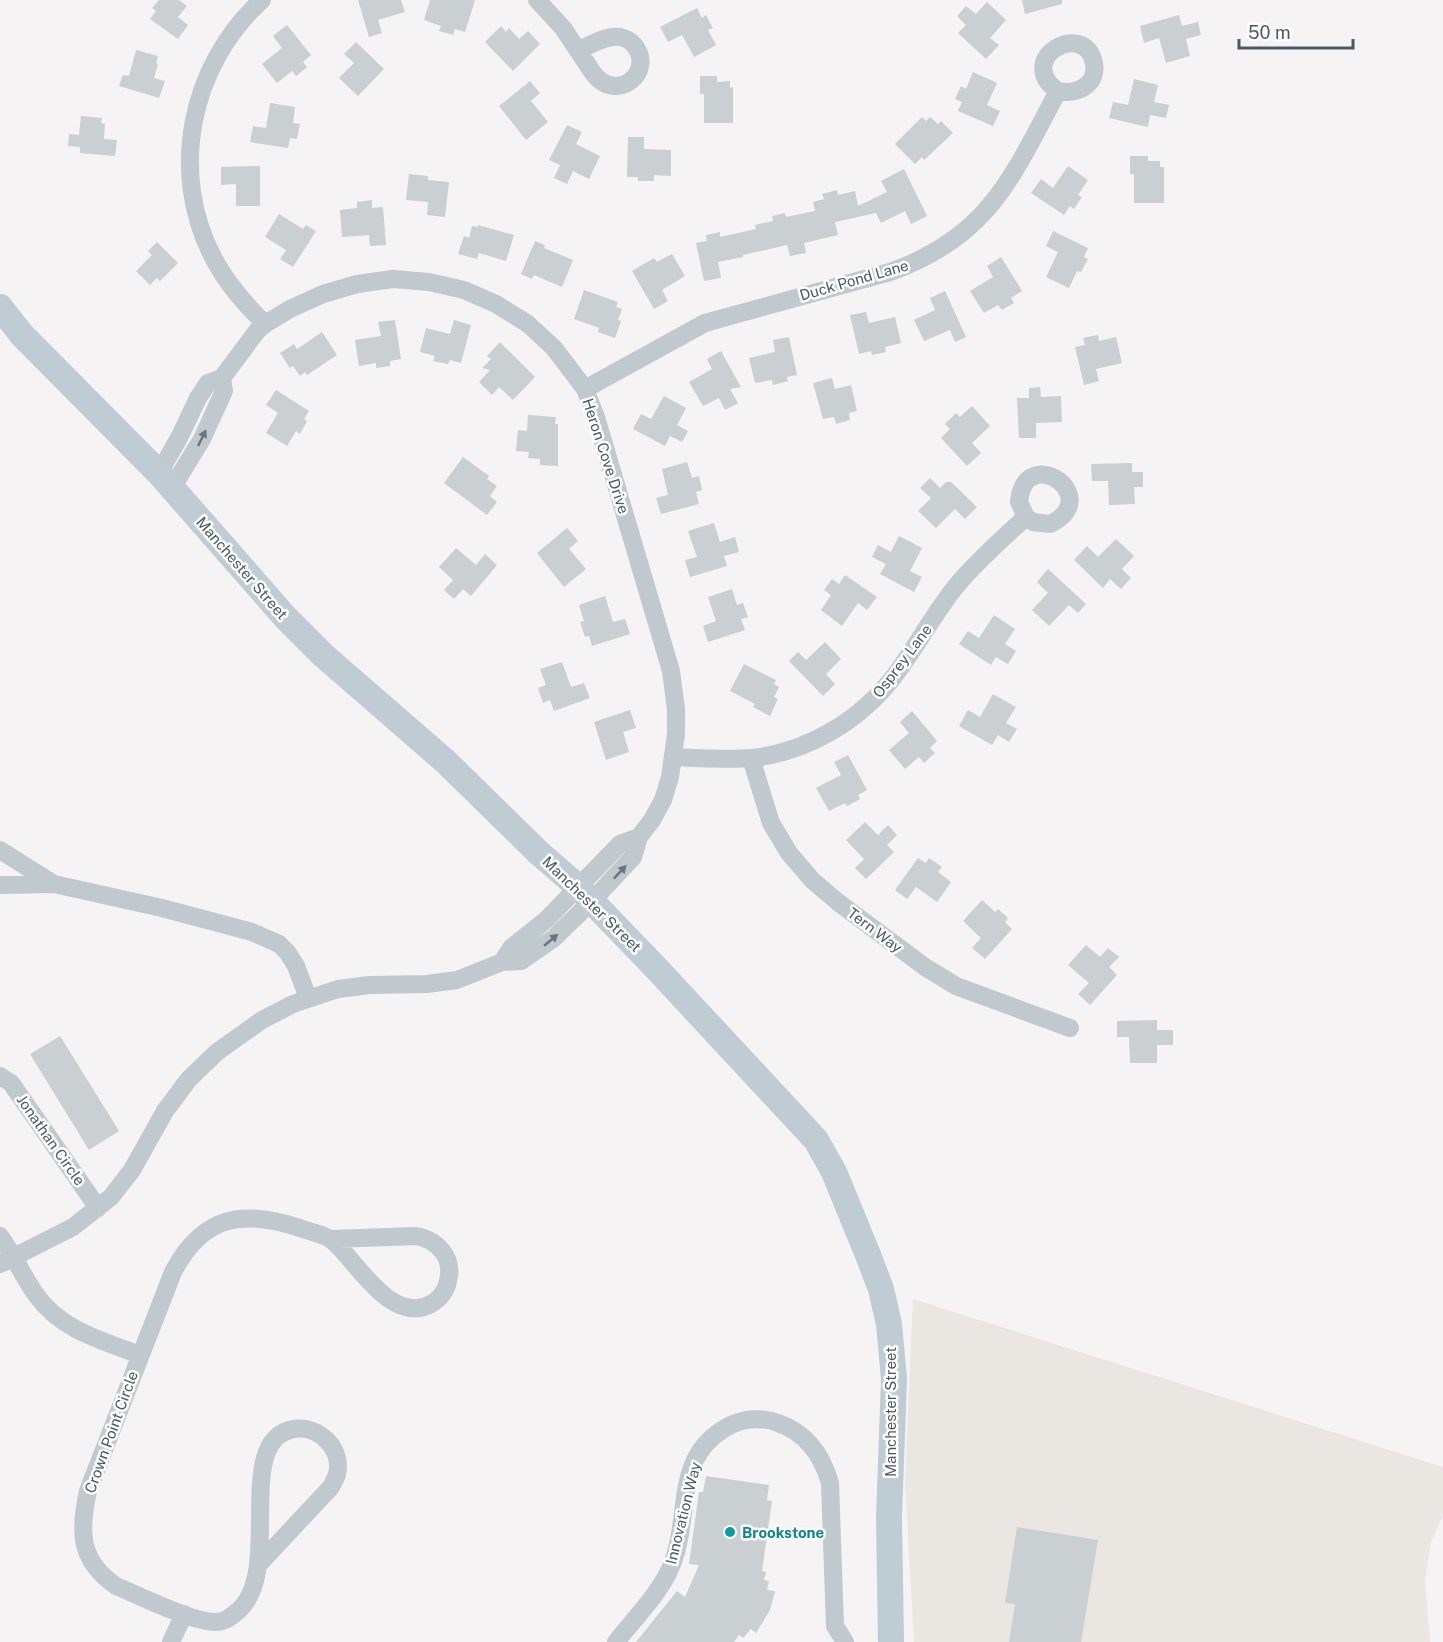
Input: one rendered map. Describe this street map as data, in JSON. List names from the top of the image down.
{
  "streets": {
    "street": [
      "Duck Pond Lane",
      "Heron Cove Drive",
      "Manchester Street",
      "Osprey Lane",
      "Tern Way",
      "Jonathan Circle",
      "Crown Point Circle",
      "Innovation Way"
    ]
  },
  "crossings": [
    ["Duck Pond Lane", "Heron Cove Drive"],
    ["Heron Cove Drive", "Manchester Street"],
    ["Heron Cove Drive", "Osprey Lane"],
    ["Osprey Lane", "Tern Way"]
  ],
  "places": ["Brookstone"],
  "scale_bar": "50 m"
}
